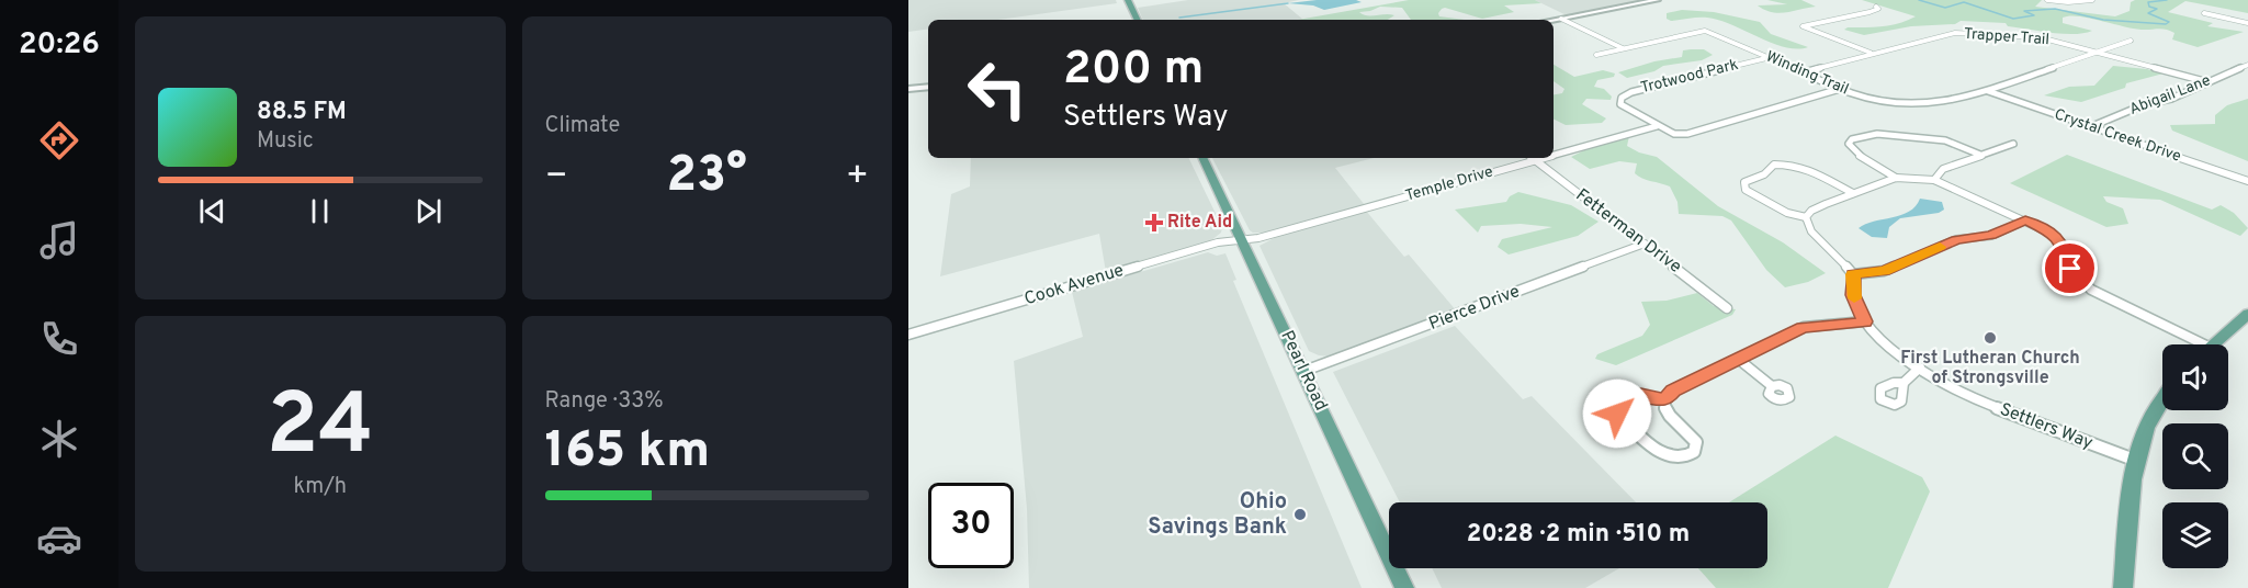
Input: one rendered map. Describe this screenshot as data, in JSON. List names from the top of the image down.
{
  "streets": {
    "main road": ["Pearl Road"],
    "street": [
      "Trapper Trail",
      "Winding Trail",
      "Trotwood Park",
      "Abigail Lane",
      "Crystal Creek Drive",
      "Temple Drive",
      "Fetterman Drive",
      "Cook Avenue",
      "Pierce Drive",
      "Settlers Way"
    ]
  },
  "crossings": [
    ["Trapper Trail", "Winding Trail"],
    ["Trapper Trail", "Abigail Lane"],
    ["Winding Trail", "Trotwood Park"],
    ["Winding Trail", "Crystal Creek Drive"],
    ["Trotwood Park", "Temple Drive"],
    ["Abigail Lane", "Crystal Creek Drive"],
    ["Temple Drive", "Cook Avenue"],
    ["Temple Drive", "Pearl Road"],
    ["Fetterman Drive", "Pierce Drive"],
    ["Cook Avenue", "Pearl Road"],
    ["Pierce Drive", "Pearl Road"]
  ],
  "places": {
    "health": ["Rite Aid"],
    "other": ["First Lutheran Church of Strongsville", "Ohio Savings Bank"]
  },
  "page": {
    "tabs": "20:26",
    "tile": [
      "Climate",
      ["24", "km/h"],
      ["Range · 33%", "165 km"]
    ],
    "turn": ["200 m", "Settlers Way"],
    "song": ["88.5 FM", "Music"],
    "heat": ["−", "23°", "+"],
    "limit": "30",
    "trip": "20:28 · 2 min · 510 m"
  }
}
